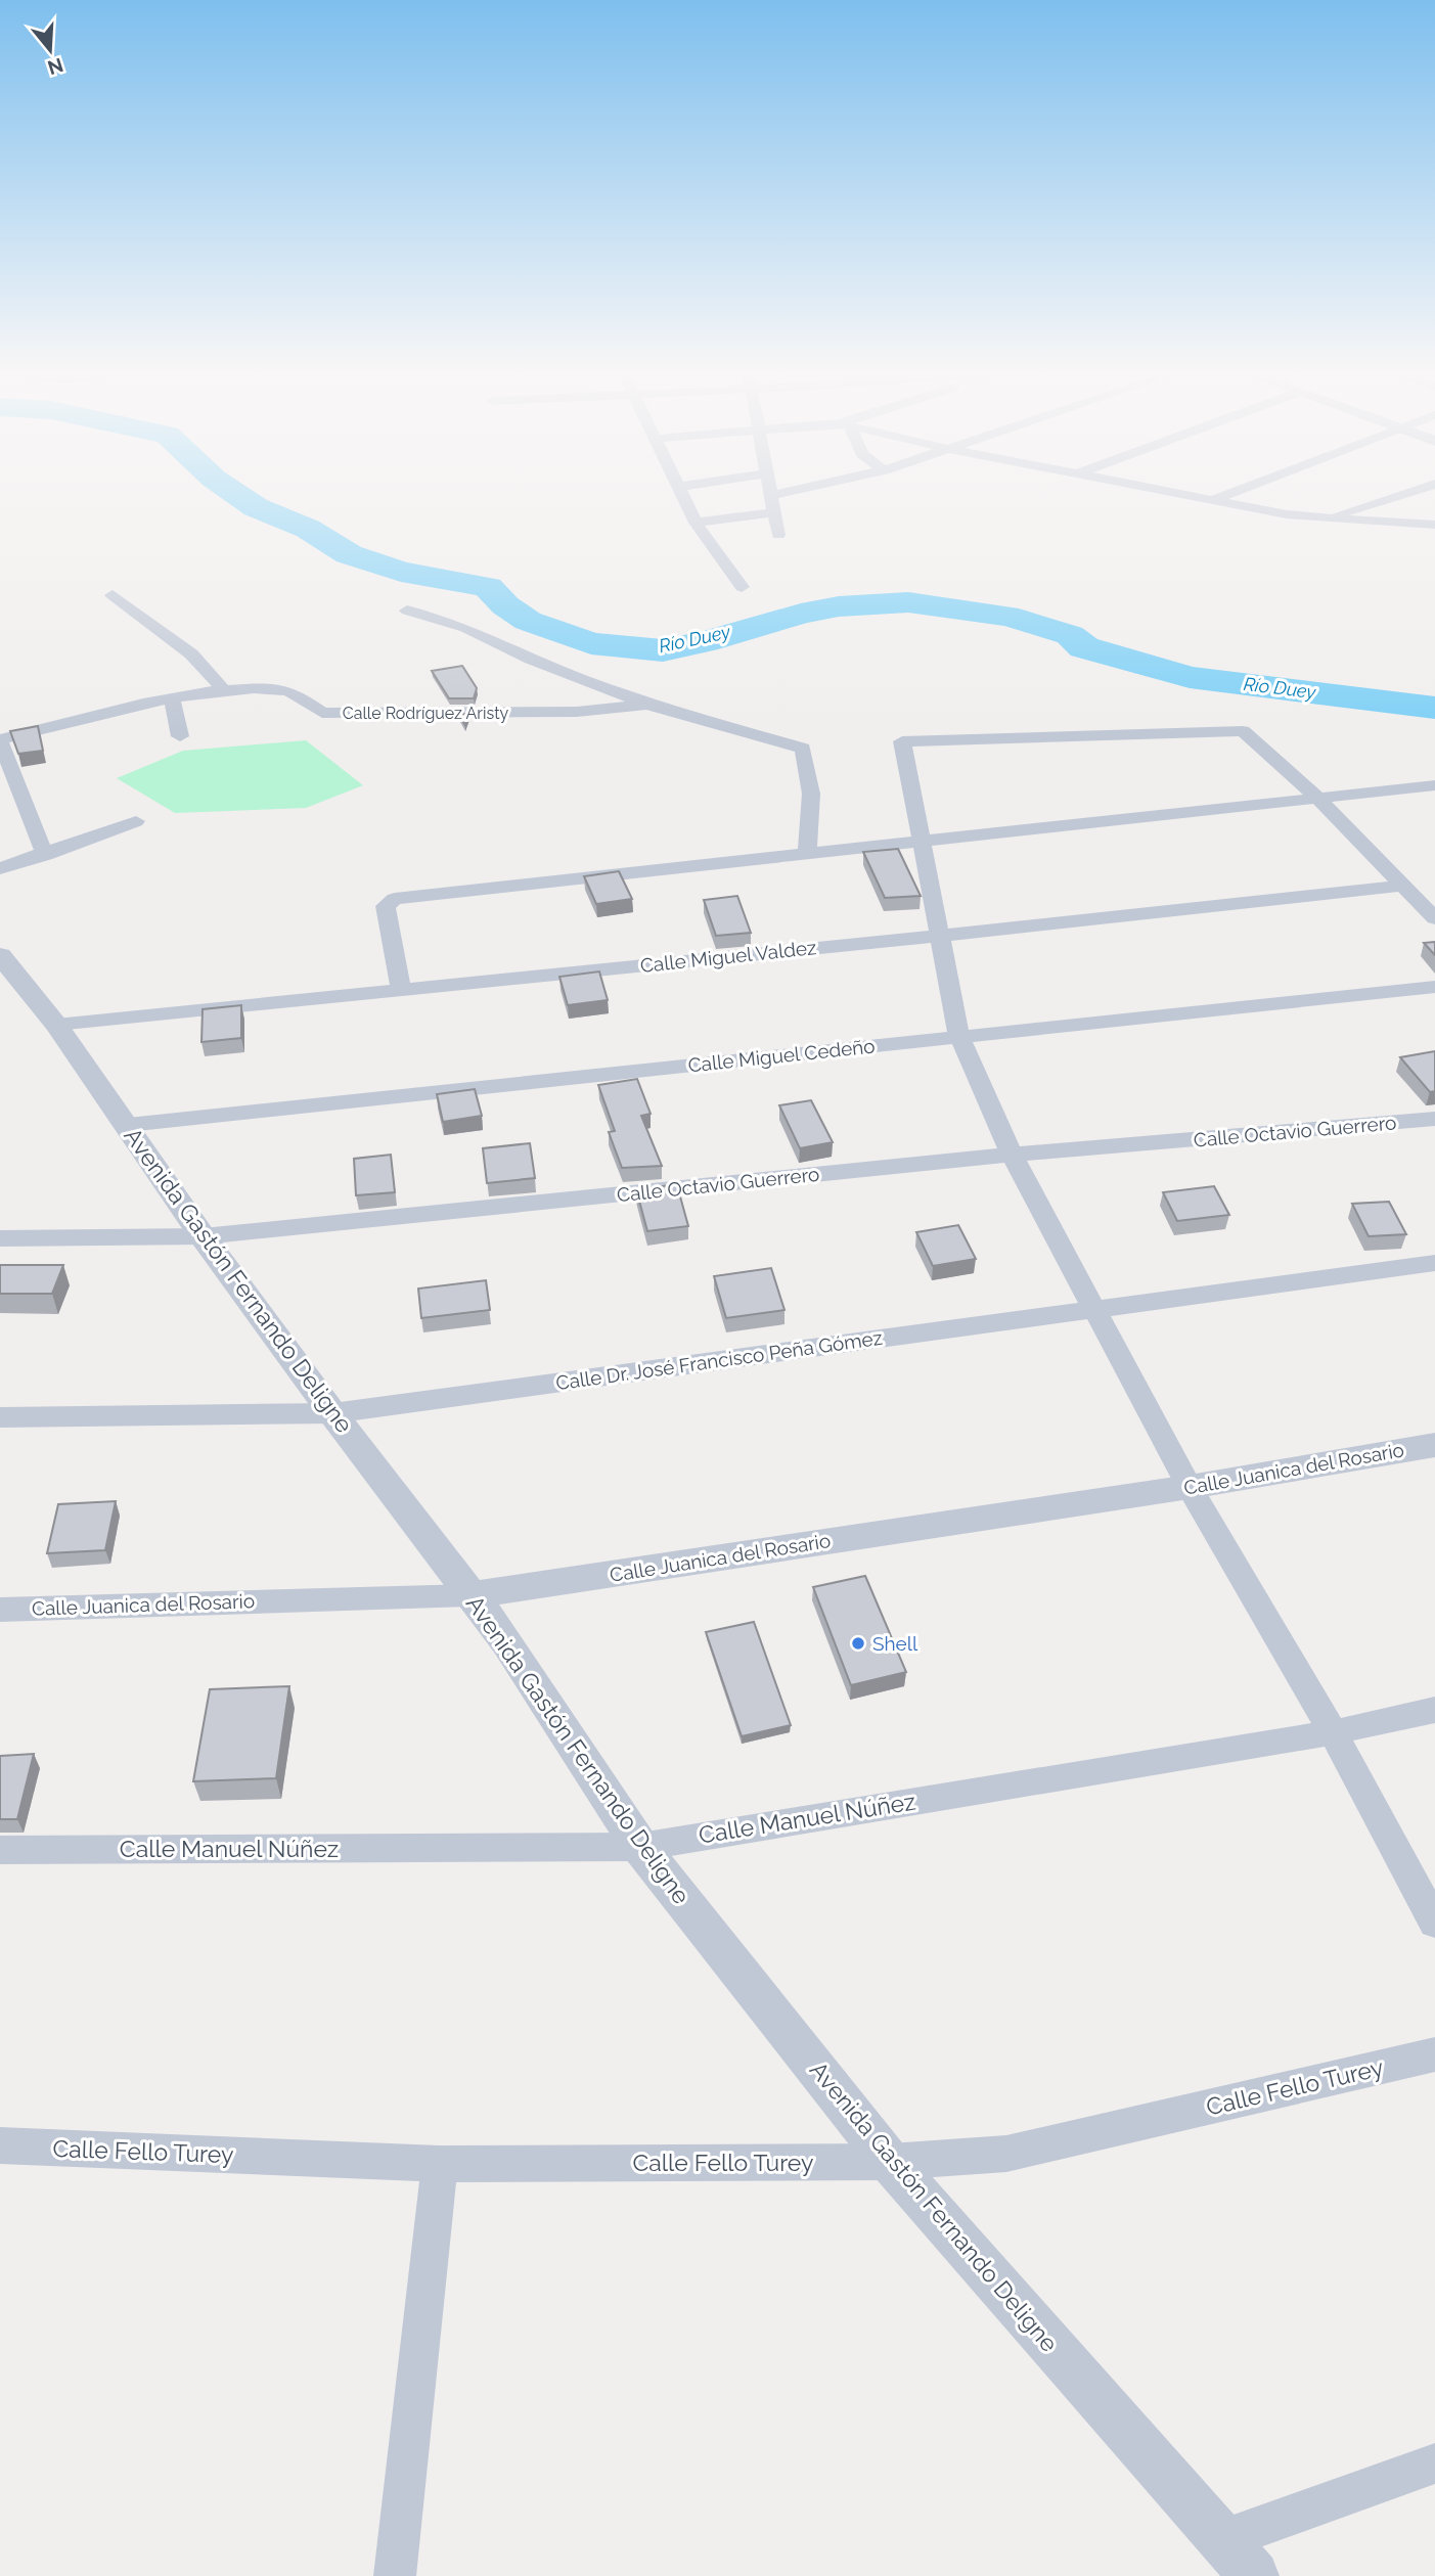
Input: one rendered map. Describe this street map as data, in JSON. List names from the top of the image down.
{
  "streets": {
    "street": [
      "Calle Rodríguez Aristy",
      "Calle Miguel Valdez",
      "Calle Miguel Cedeño",
      "Calle Octavio Guerrero",
      "Avenida Gastón Fernando Deligne",
      "Calle Dr. José Francisco Peña Gómez",
      "Calle Juanica del Rosario",
      "Calle Manuel Núñez",
      "Calle Fello Turey"
    ]
  },
  "crossings": [
    ["Calle Miguel Valdez", "Avenida Gastón Fernando Deligne"],
    ["Calle Miguel Cedeño", "Avenida Gastón Fernando Deligne"],
    ["Calle Octavio Guerrero", "Avenida Gastón Fernando Deligne"],
    ["Avenida Gastón Fernando Deligne", "Calle Dr. José Francisco Peña Gómez"],
    ["Avenida Gastón Fernando Deligne", "Calle Juanica del Rosario"],
    ["Avenida Gastón Fernando Deligne", "Calle Manuel Núñez"],
    ["Avenida Gastón Fernando Deligne", "Calle Fello Turey"]
  ],
  "water": ["Río Duey"],
  "places": ["Shell"],
  "north": "bottom"
}
